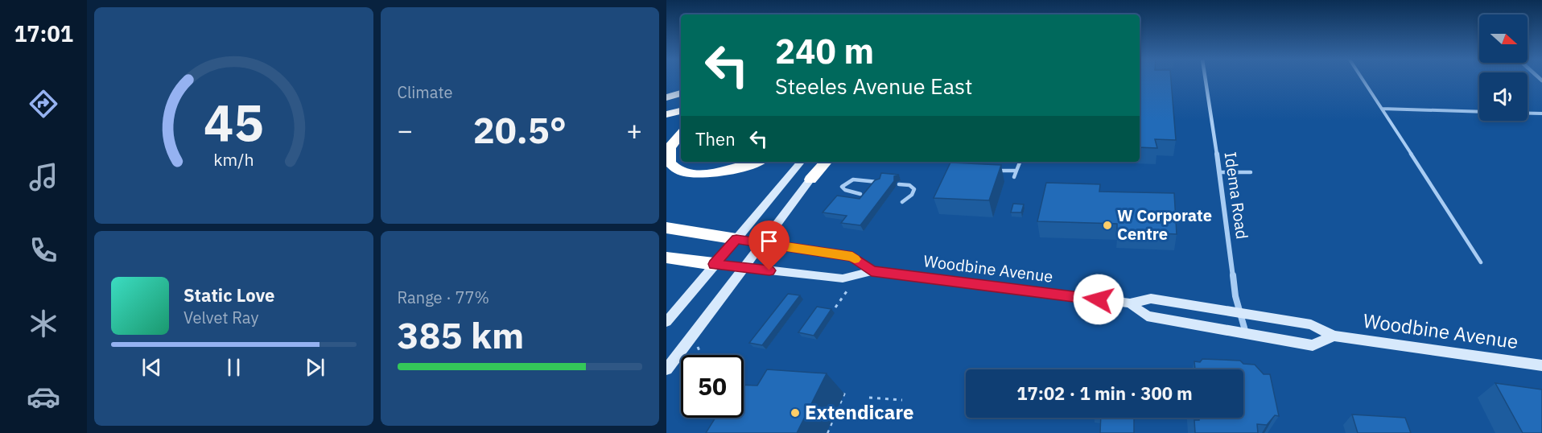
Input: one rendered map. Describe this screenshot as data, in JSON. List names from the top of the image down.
{
  "streets": {
    "main road": ["Woodbine Avenue"],
    "street": ["Idema Road"]
  },
  "crossings": [
    ["Idema Road", "Woodbine Avenue"]
  ],
  "places": ["W Corporate Centre", "Extendicare"],
  "north": "right",
  "page": {
    "tabs": "17:01",
    "tile": [
      "Climate",
      ["Range · 77%", "385 km"]
    ],
    "turn": ["240 m", "Steeles Avenue East"],
    "heat": ["−", "20.5°", "+"],
    "then": "Then",
    "song": ["Static Love", "Velvet Ray"],
    "limit": "50",
    "trip": "17:02 · 1 min · 300 m",
    "gauge": ["45", "km/h"]
  }
}
